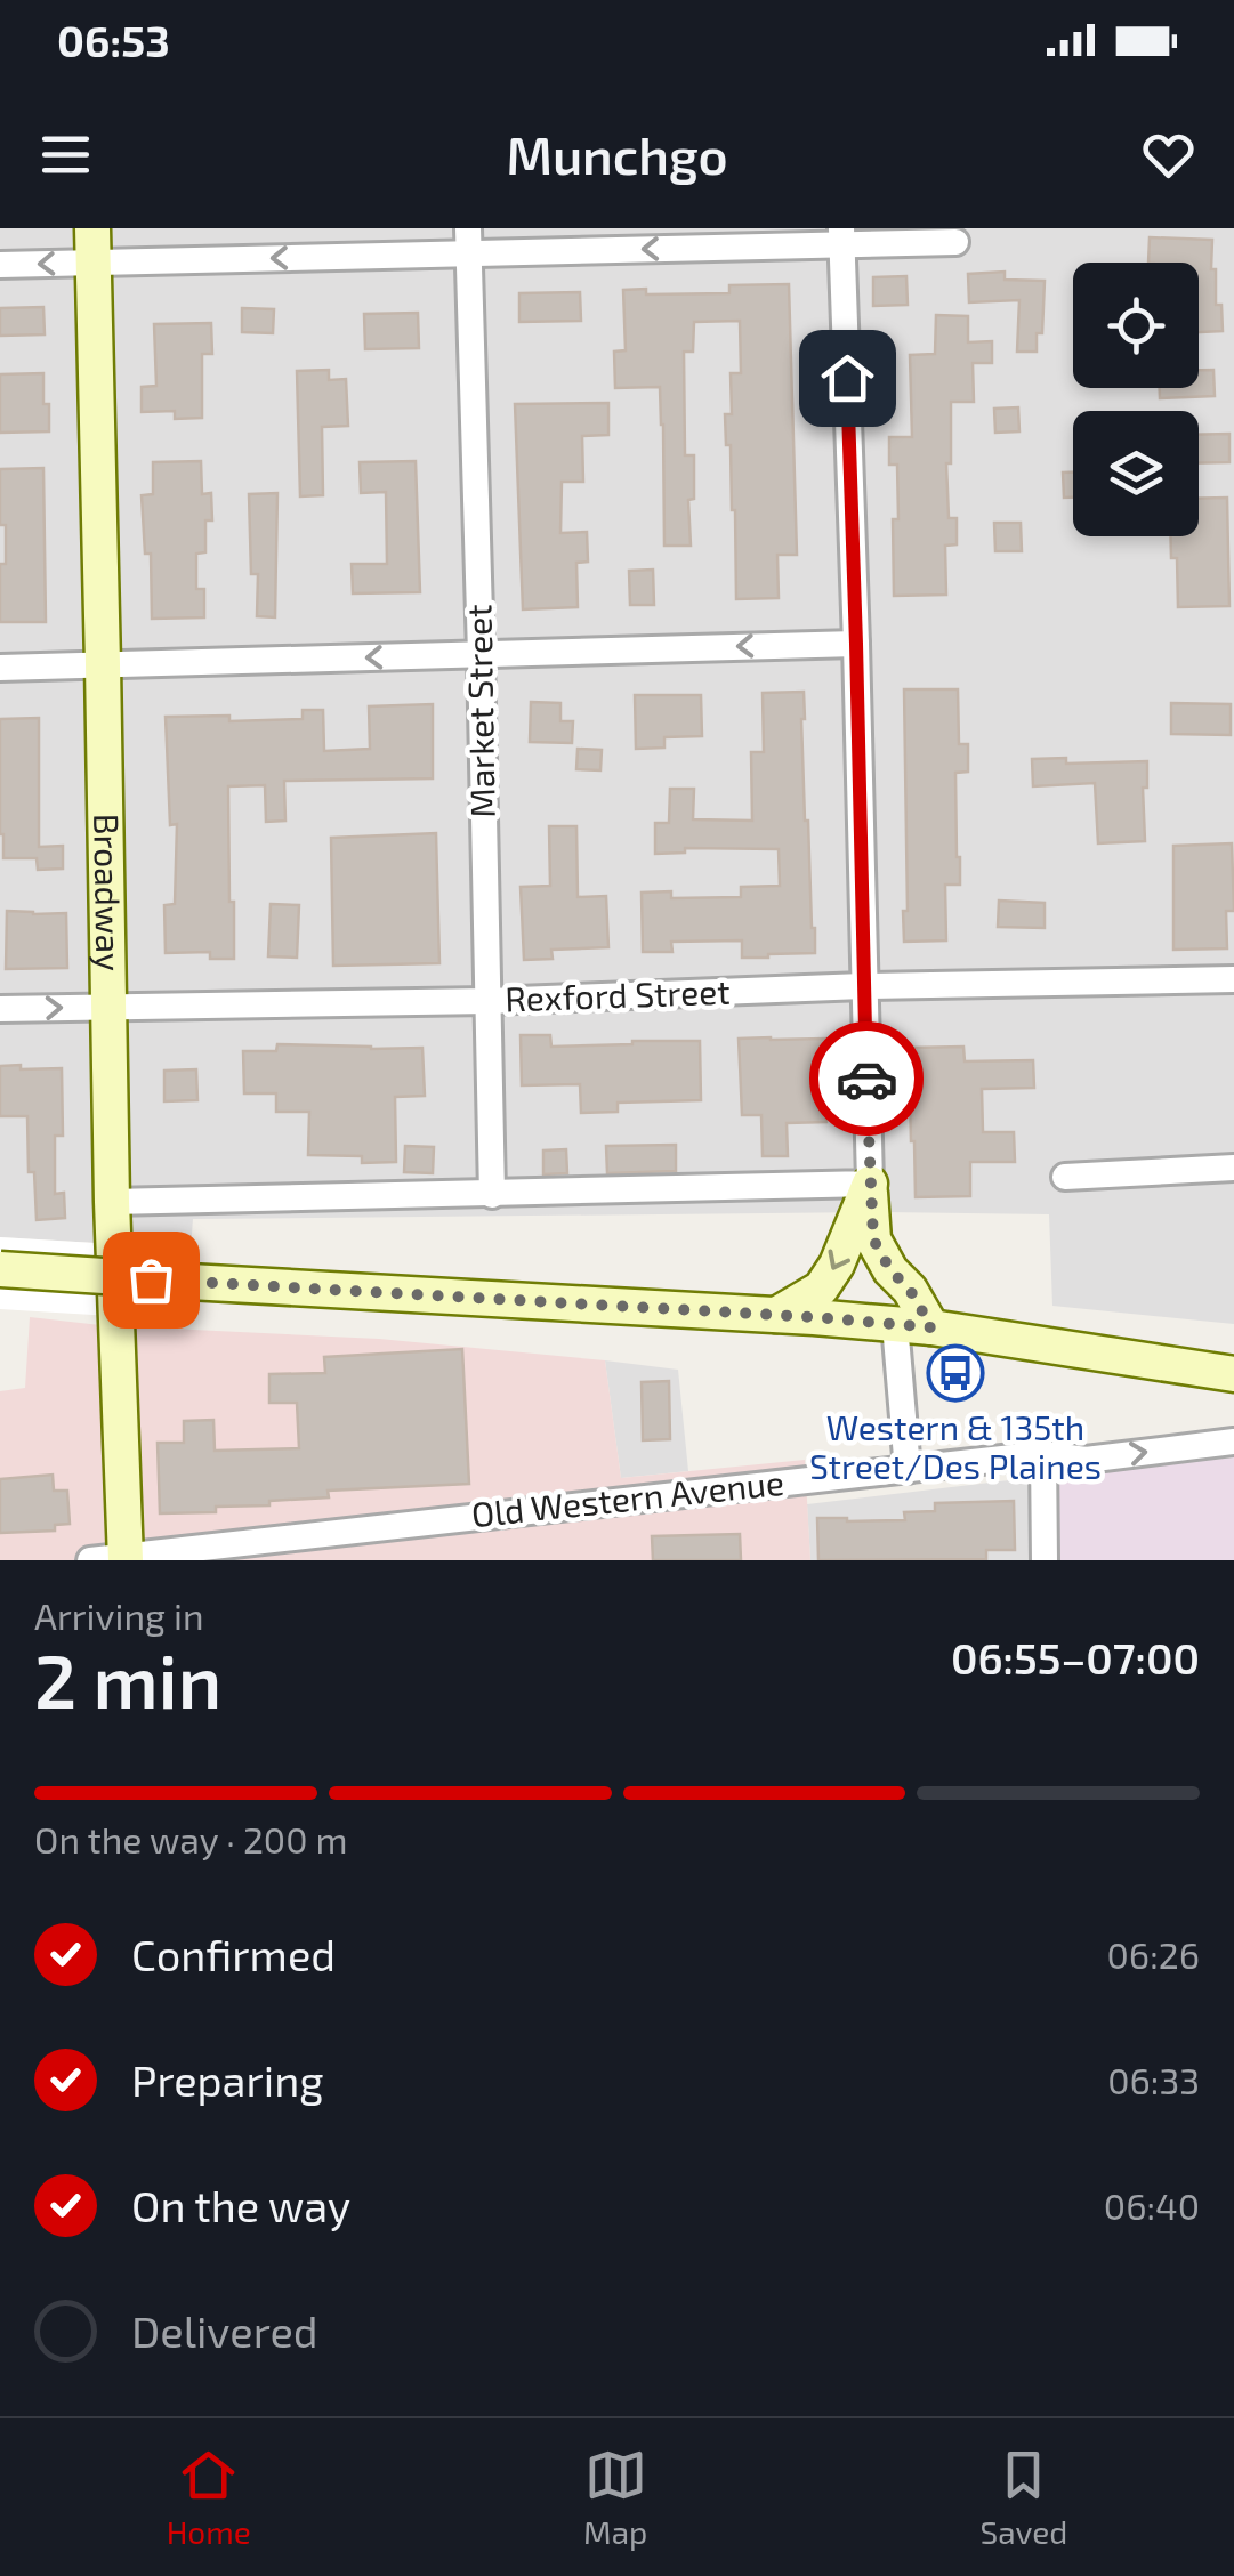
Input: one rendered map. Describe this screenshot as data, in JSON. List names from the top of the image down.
{
  "streets": {
    "main road": ["Broadway"],
    "street": ["Market Street", "Rexford Street", "Old Western Avenue"]
  },
  "crossings": [
    ["Market Street", "Rexford Street"],
    ["Broadway", "Rexford Street"],
    ["Broadway", "Old Western Avenue"]
  ],
  "places": {
    "bus stop": ["Western & 135th Street/Des Plaines"]
  },
  "page": {
    "status": "06:53",
    "header": "Munchgo",
    "heading": ["2 min", "Arriving in", "06:55–07:00"],
    "bar": "On the way · 200 m",
    "list": [
      ["Confirmed", "06:26"],
      ["Preparing", "06:33"],
      ["On the way", "06:40"],
      "Delivered"
    ],
    "tabs": ["Home", "Map", "Saved"]
  }
}
